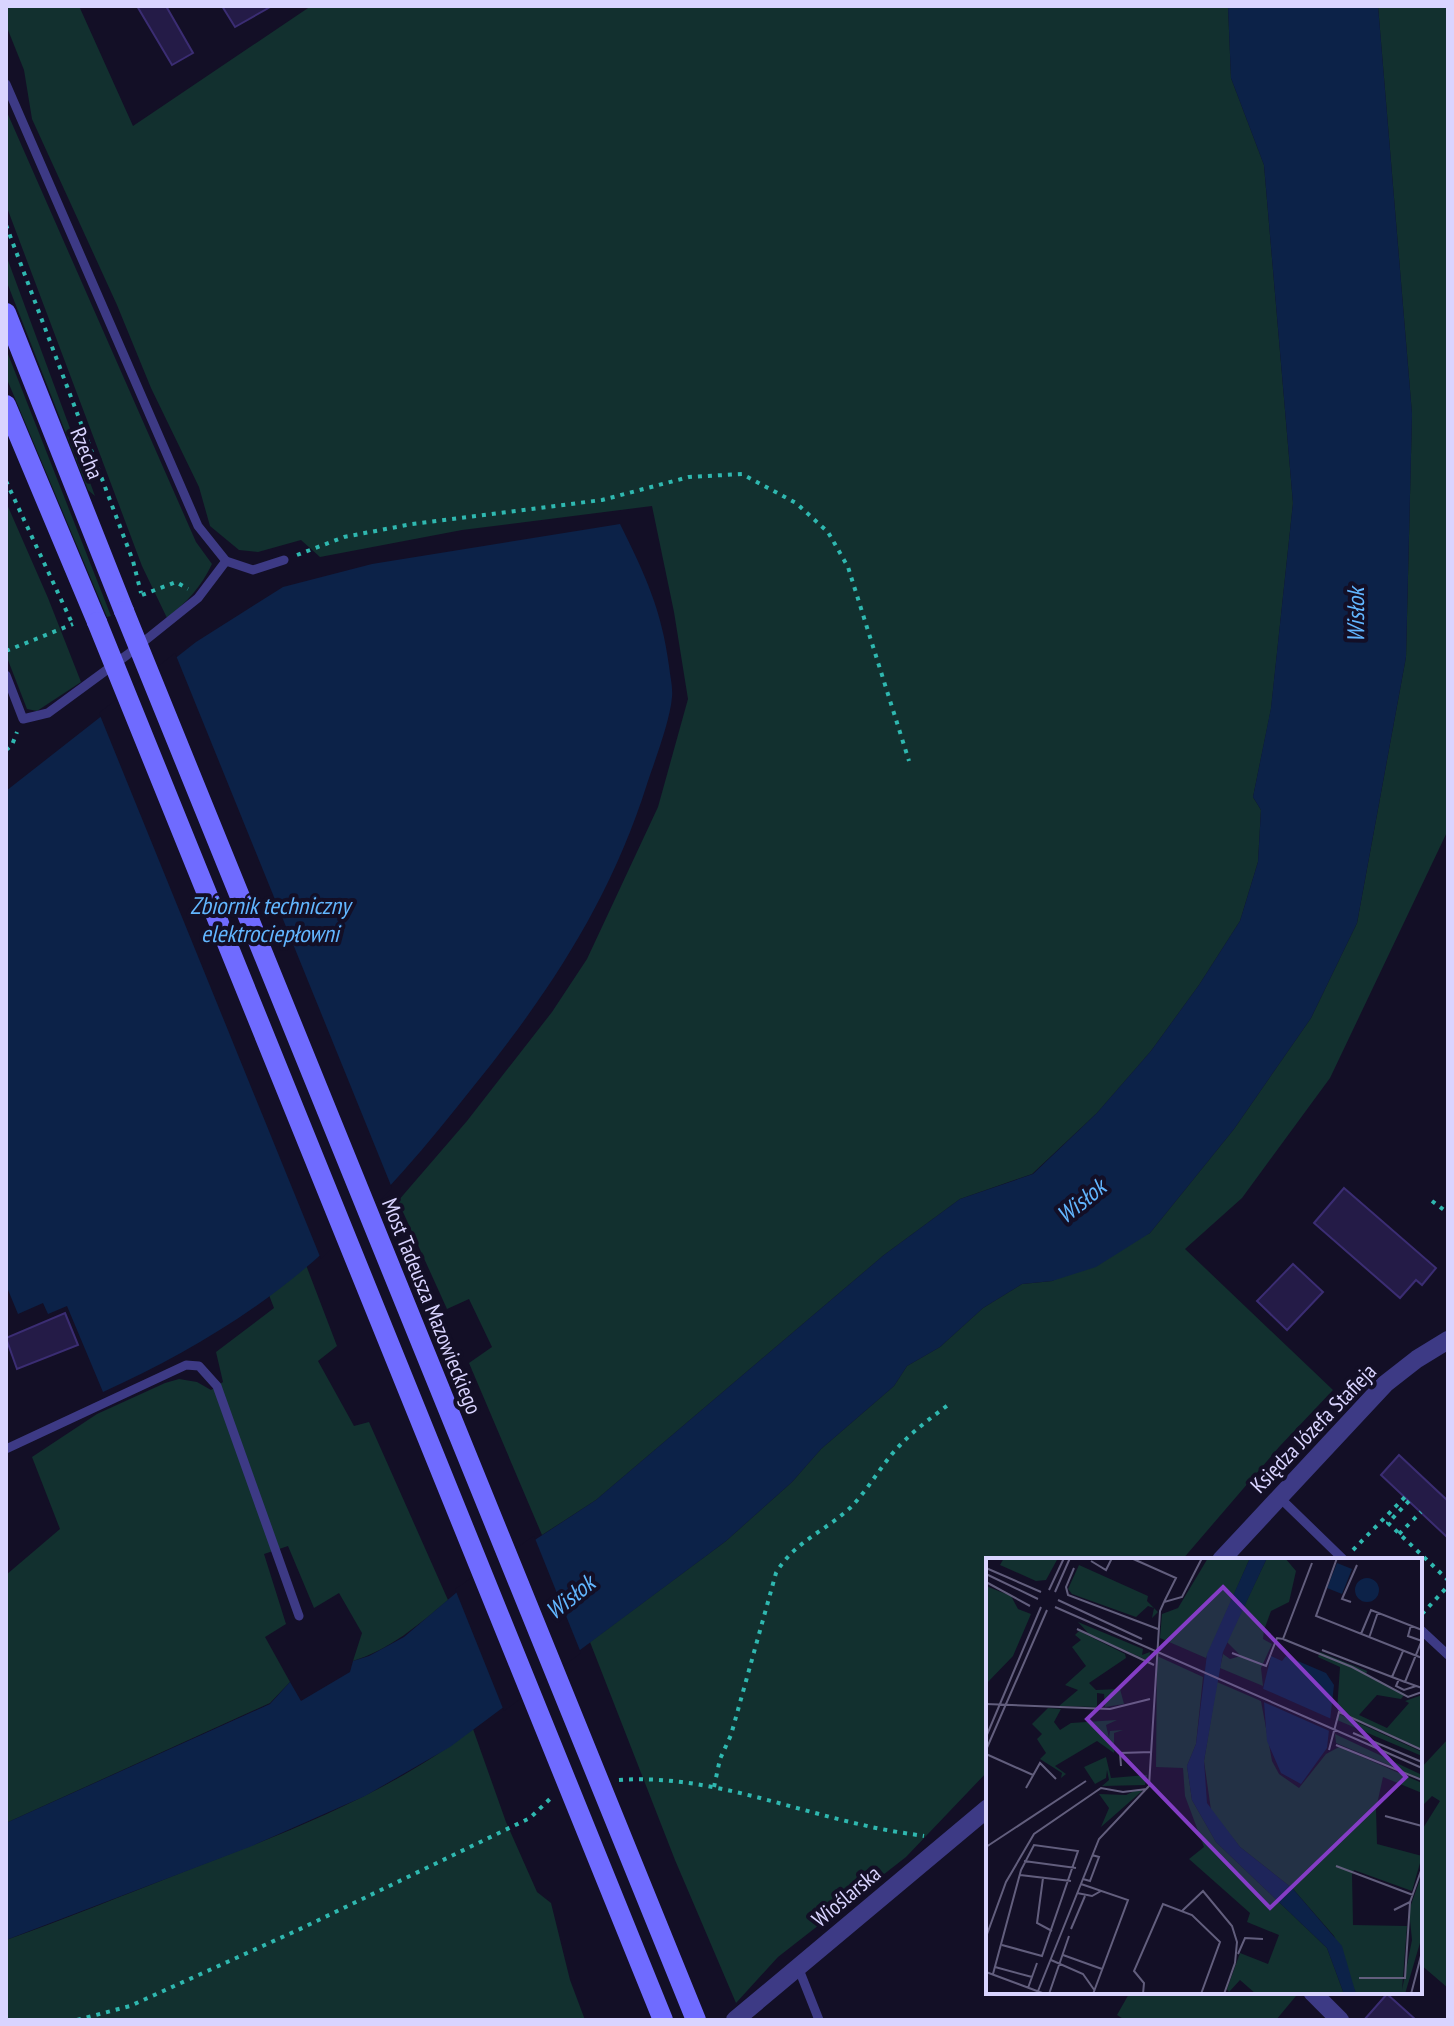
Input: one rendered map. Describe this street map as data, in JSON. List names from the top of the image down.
{
  "streets": {
    "main road": ["Rzecha", "Most Tadeusza Mazowieckiego"],
    "street": ["Księdza Józefa Stafieja", "Wioślarska"]
  },
  "crossings": [
    ["Rzecha", "Most Tadeusza Mazowieckiego"]
  ],
  "water": ["Wisłok", "Zbiornik techniczny elektrociepłowni"]
}
